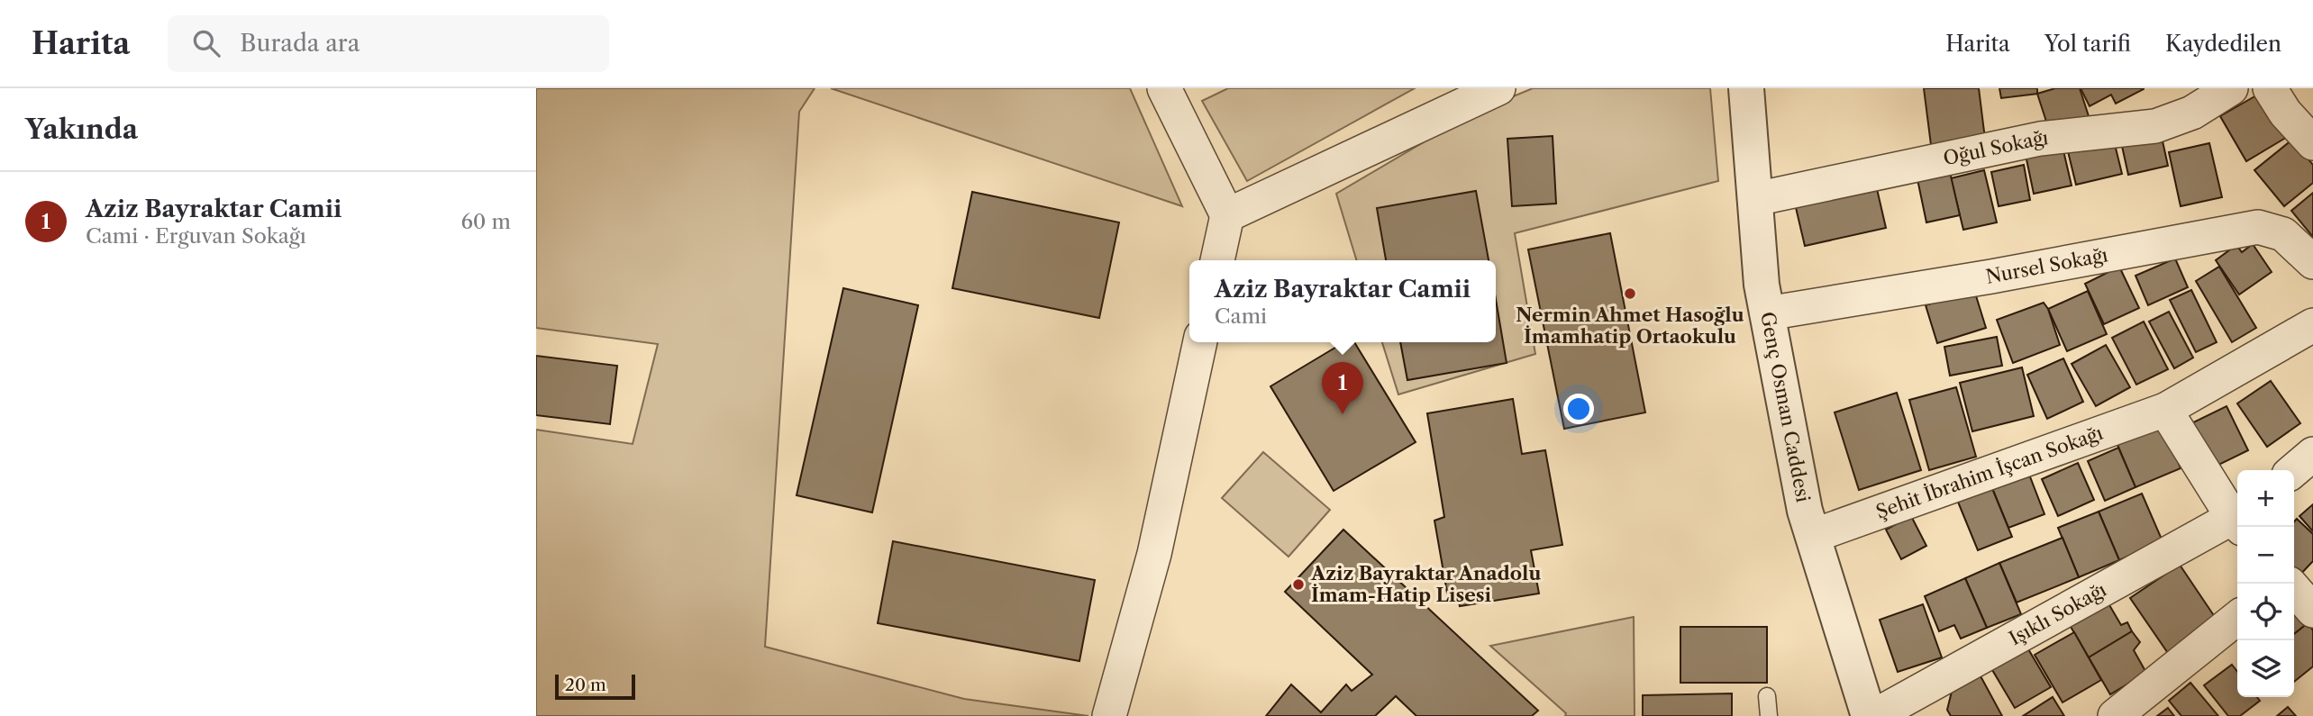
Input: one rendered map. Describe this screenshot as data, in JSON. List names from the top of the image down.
{
  "streets": {
    "street": [
      "Oğul Sokağı",
      "Nursel Sokağı",
      "Genç Osman Caddesi",
      "Şehit İbrahim İşcan Sokağı",
      "Işıklı Sokağı"
    ]
  },
  "crossings": [
    ["Oğul Sokağı", "Genç Osman Caddesi"],
    ["Nursel Sokağı", "Genç Osman Caddesi"],
    ["Genç Osman Caddesi", "Şehit İbrahim İşcan Sokağı"]
  ],
  "places": ["Nermin Ahmet Hasoğlu İmamhatip Ortaokulu", "Aziz Bayraktar Anadolu İmam-Hatip Lisesi"],
  "scale_bar": "20 m",
  "page": {
    "header": "Harita",
    "search": "Burada ara",
    "nav": ["Harita", "Yol tarifi", "Kaydedilen"],
    "heading": "Yakında",
    "list": [
      {
        "mark": "1",
        "name": "Aziz Bayraktar Camii",
        "note": "Cami · Erguvan Sokağı",
        "value": "60 m"
      }
    ],
    "popup": ["Aziz Bayraktar Camii", "Cami"],
    "pins": "1",
    "map_buttons": ["+", "−"],
    "scale": "20 m"
  }
}
